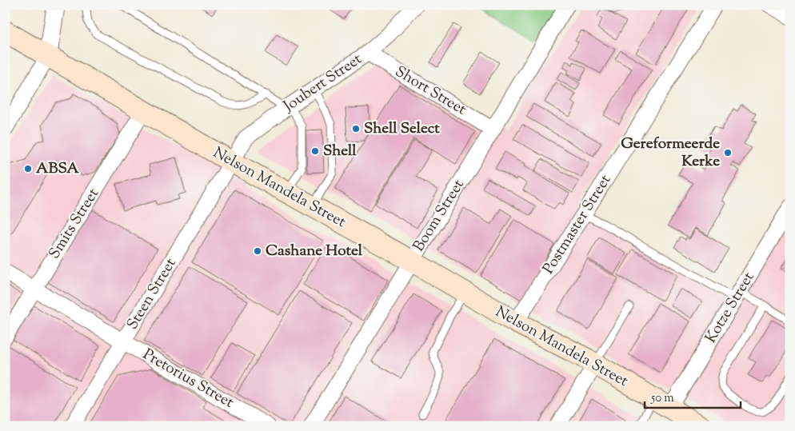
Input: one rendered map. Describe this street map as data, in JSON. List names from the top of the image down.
{
  "streets": {
    "main road": ["Nelson Mandela Street"],
    "street": [
      "Joubert Street",
      "Short Street",
      "Boom Street",
      "Smits Street",
      "Postmaster Street",
      "Steen Street",
      "Kotze Street",
      "Pretorius Street"
    ]
  },
  "crossings": [
    ["Joubert Street", "Short Street"],
    ["Joubert Street", "Nelson Mandela Street"],
    ["Joubert Street", "Steen Street"],
    ["Short Street", "Boom Street"],
    ["Nelson Mandela Street", "Boom Street"],
    ["Nelson Mandela Street", "Smits Street"],
    ["Nelson Mandela Street", "Postmaster Street"],
    ["Nelson Mandela Street", "Steen Street"],
    ["Nelson Mandela Street", "Kotze Street"],
    ["Smits Street", "Pretorius Street"],
    ["Steen Street", "Pretorius Street"]
  ],
  "places": [
    "Shell Select",
    "Shell",
    "Gereformeerde Kerke",
    "ABSA",
    "Cashane Hotel"
  ],
  "scale_bar": "50 m"
}
